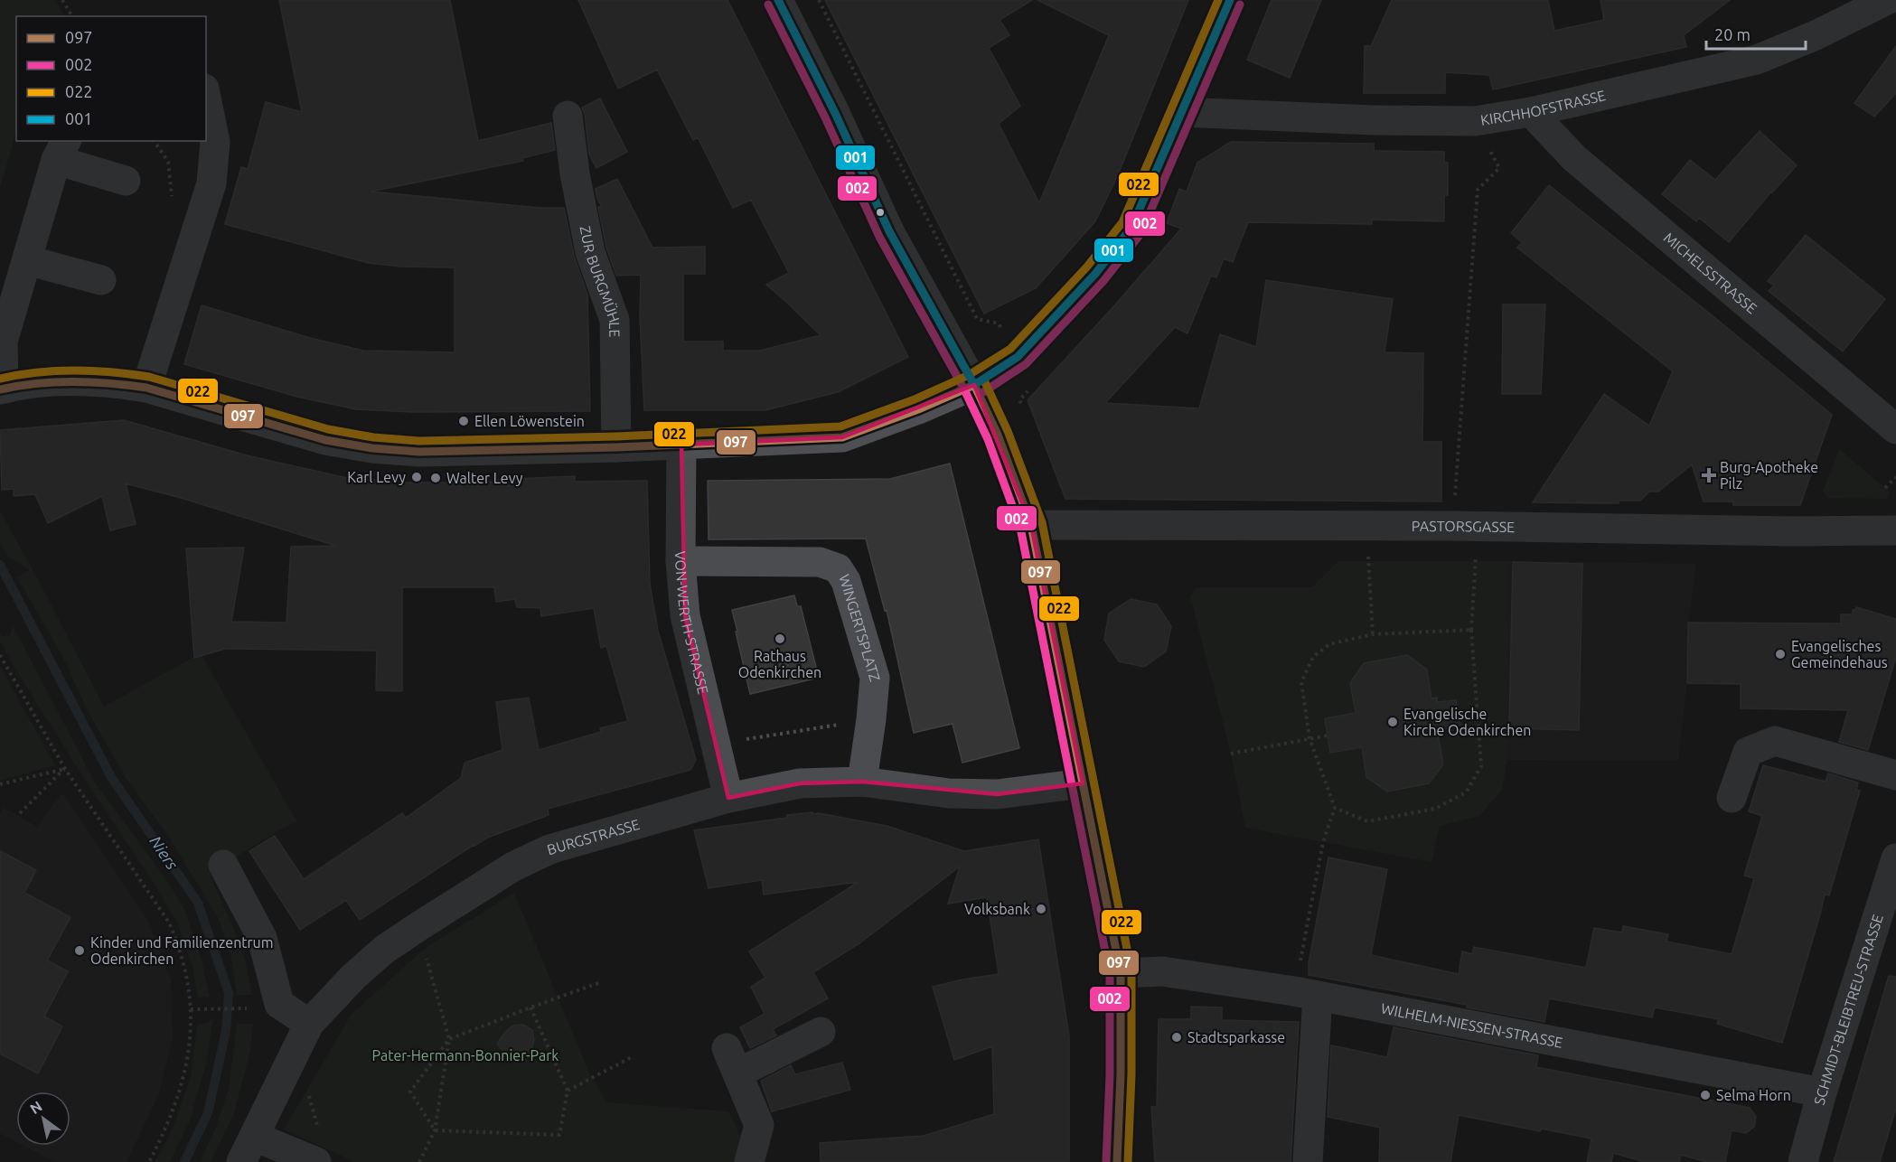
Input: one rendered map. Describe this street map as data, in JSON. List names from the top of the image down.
{
  "streets": {
    "street": [
      "KIRCHHOFSTRASSE",
      "MICHELSSTRASSE",
      "ZUR BURGMÜHLE",
      "PASTORSGASSE",
      "VON-WERTH-STRASSE",
      "WINGERTSPLATZ",
      "BURGSTRASSE",
      "SCHMIDT-BLEIBTREU-STRASSE",
      "WILHELM-NIESSEN-STRASSE"
    ]
  },
  "crossings": [
    ["KIRCHHOFSTRASSE", "MICHELSSTRASSE"],
    ["VON-WERTH-STRASSE", "WINGERTSPLATZ"],
    ["VON-WERTH-STRASSE", "BURGSTRASSE"],
    ["WINGERTSPLATZ", "BURGSTRASSE"],
    ["SCHMIDT-BLEIBTREU-STRASSE", "WILHELM-NIESSEN-STRASSE"]
  ],
  "water": ["Niers"],
  "parks": ["Pater-Hermann-Bonnier-Park"],
  "places": {
    "other": [
      "Ellen Löwenstein",
      "Karl Levy",
      "Walter Levy",
      "Rathaus Odenkirchen",
      "Evangelisches Gemeindehaus",
      "Evangelische Kirche Odenkirchen",
      "Volksbank",
      "Kinder und Familienzentrum Odenkirchen",
      "Stadtsparkasse",
      "Selma Horn"
    ],
    "health": ["Burg-Apotheke Pilz"]
  },
  "lines": [
    "transit line 022",
    "transit line 001",
    "transit line 002",
    "transit line 097"
  ],
  "legend": [
    "097",
    "002",
    "022",
    "001"
  ],
  "scale_bar": "20 m",
  "north": "top left"
}
